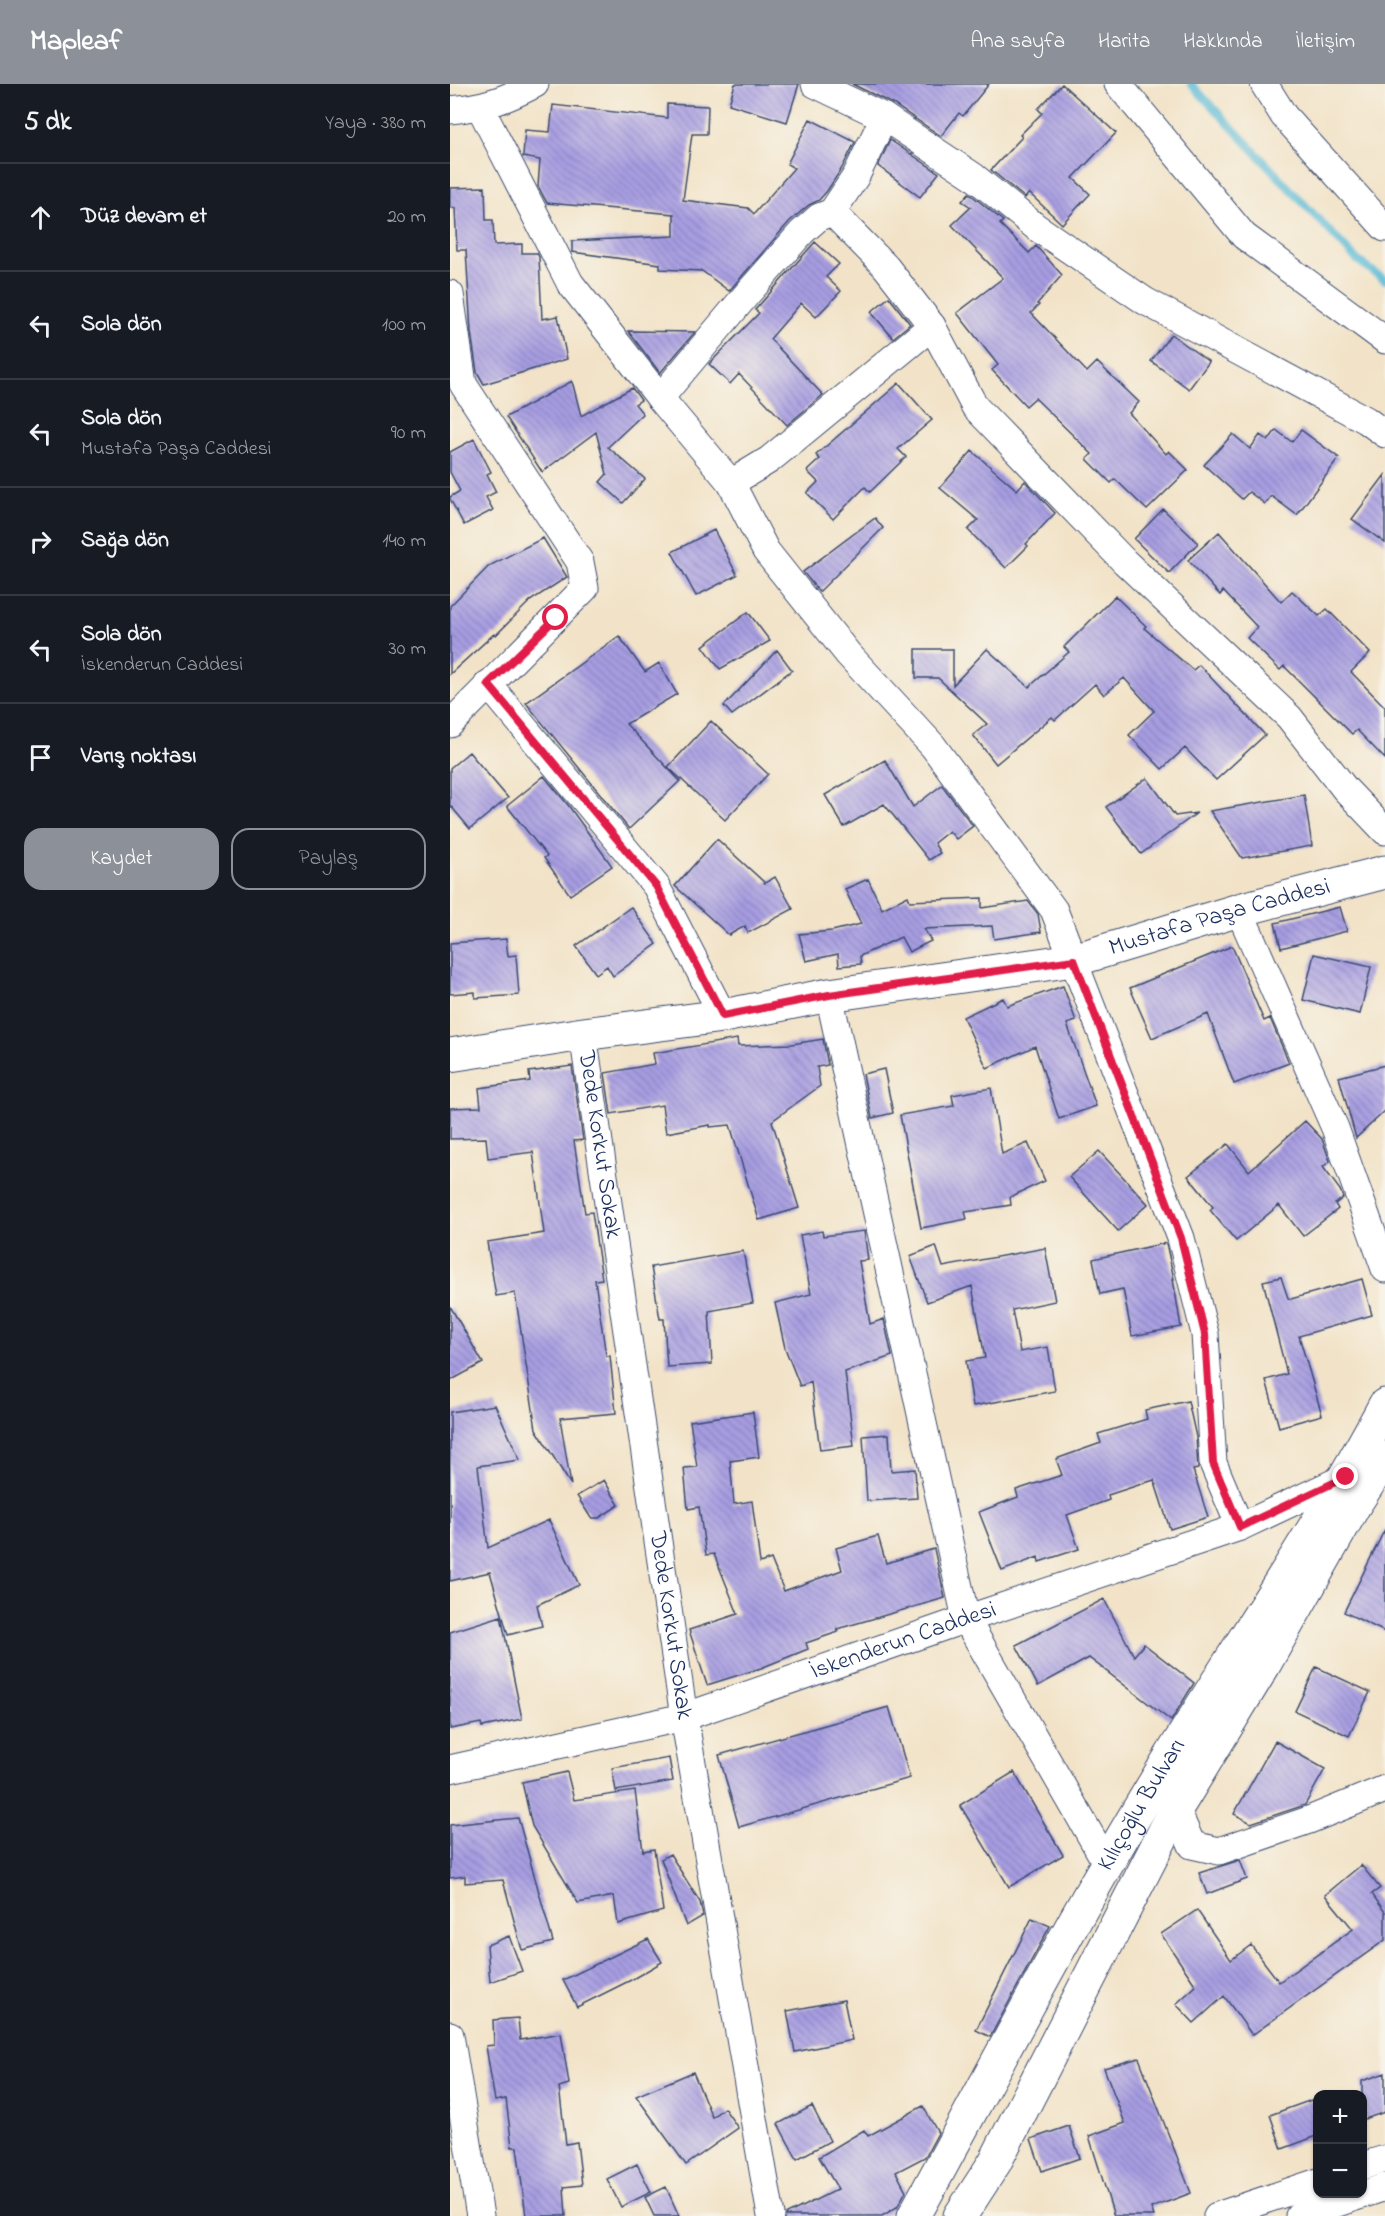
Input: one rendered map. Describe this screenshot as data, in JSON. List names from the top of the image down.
{
  "streets": {
    "street": [
      "Mustafa Paşa Caddesi",
      "Dede Korkut Sokak",
      "İskenderun Caddesi",
      "Kılıçoğlu Bulvarı"
    ]
  },
  "crossings": [
    ["Mustafa Paşa Caddesi", "Dede Korkut Sokak"],
    ["Dede Korkut Sokak", "İskenderun Caddesi"],
    ["İskenderun Caddesi", "Kılıçoğlu Bulvarı"]
  ],
  "page": {
    "header": "Mapleaf",
    "nav": [
      "Ana sayfa",
      "Harita",
      "Hakkında",
      "İletişim"
    ],
    "heading": ["5 dk", "Yaya · 380 m"],
    "list": [
      ["Düz devam et", "20 m"],
      ["Sola dön", "100 m"],
      ["Sola dön", "Mustafa Paşa Caddesi", "90 m"],
      ["Sağa dön", "140 m"],
      ["Sola dön", "İskenderun Caddesi", "30 m"],
      "Varış noktası"
    ],
    "buttons": ["Kaydet", "Paylaş"],
    "map_buttons": ["+", "−"]
  }
}
